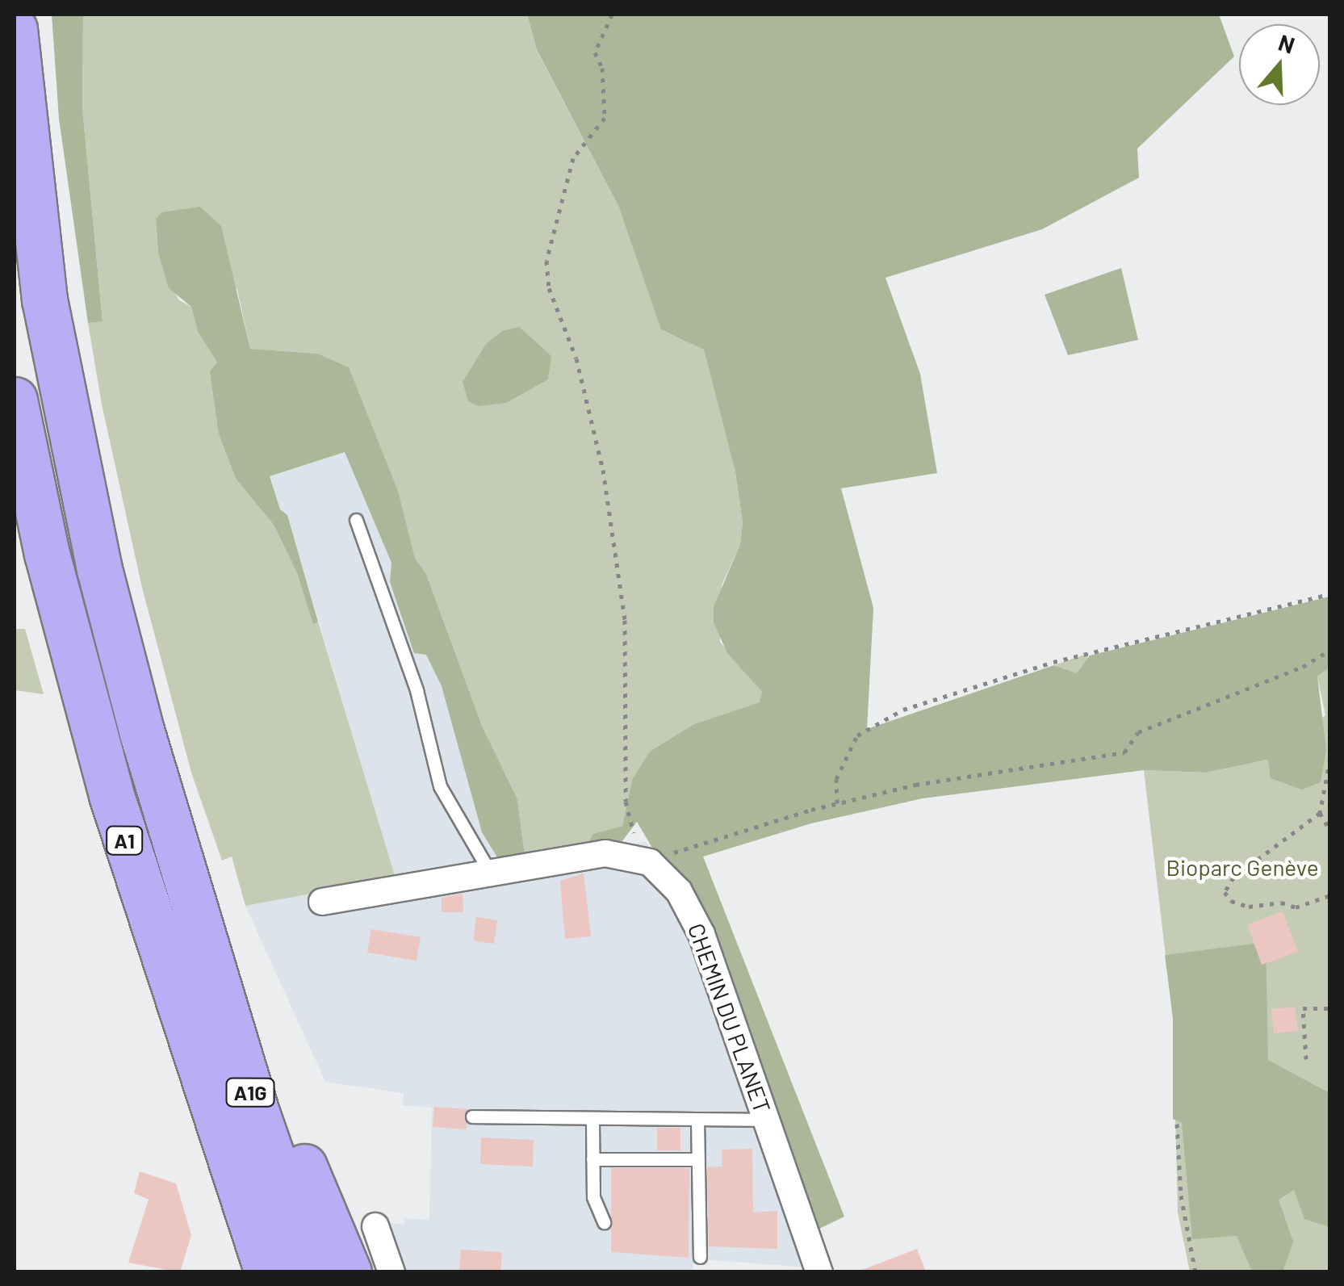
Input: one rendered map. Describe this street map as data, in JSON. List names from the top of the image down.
{
  "streets": {
    "highway": ["A1", "A1G"],
    "street": ["CHEMIN DU PLANET"]
  },
  "crossings": [
    ["A1", "A1G"]
  ],
  "parks": ["Bioparc Genève"],
  "north": "top"
}
